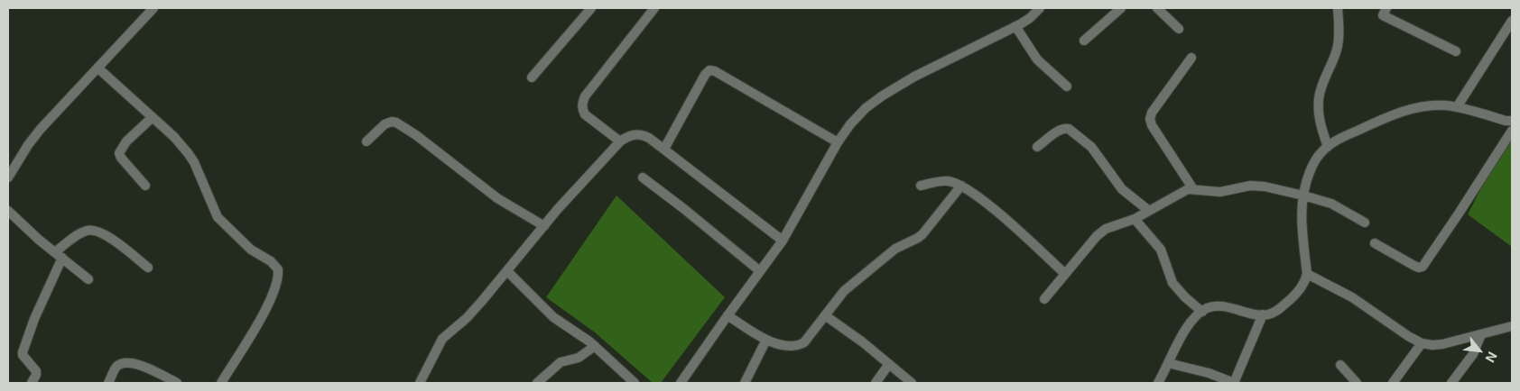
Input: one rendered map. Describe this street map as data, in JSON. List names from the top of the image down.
{
  "north": "bottom right"
}
